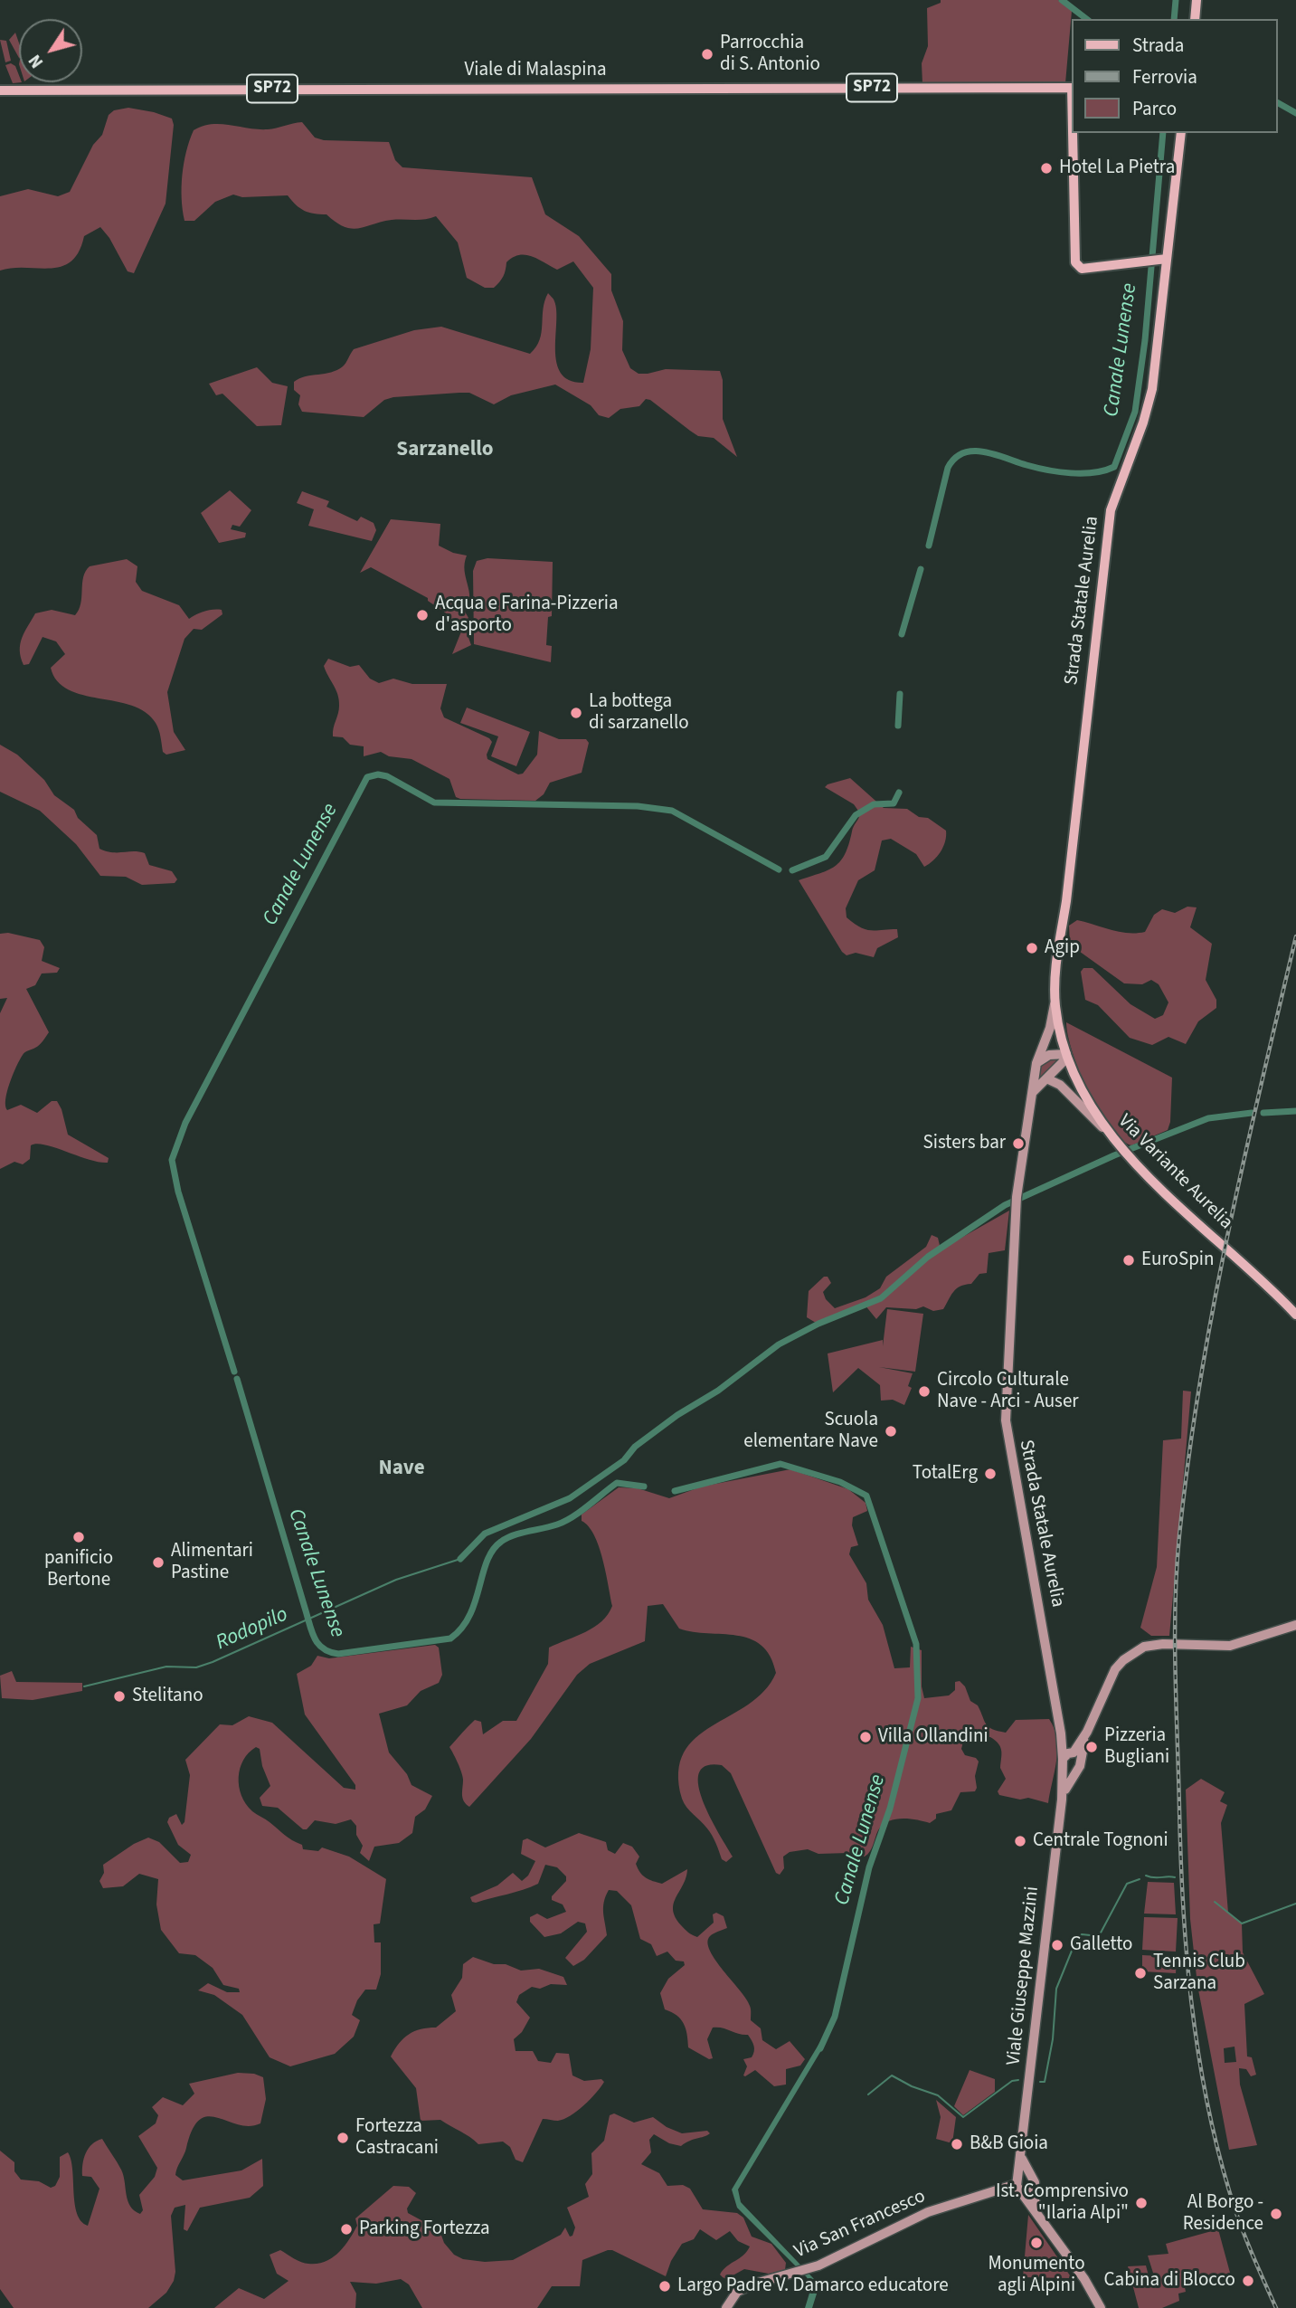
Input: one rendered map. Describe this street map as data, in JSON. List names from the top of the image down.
{
  "streets": {
    "main road": [
      "Viale di Malaspina",
      "SP72",
      "Strada Statale Aurelia",
      "Via Variante Aurelia",
      "Viale Giuseppe Mazzini",
      "Via San Francesco"
    ]
  },
  "crossings": [
    ["SP72", "Strada Statale Aurelia"],
    ["Strada Statale Aurelia", "Via Variante Aurelia"],
    ["Strada Statale Aurelia", "Viale Giuseppe Mazzini"],
    ["Viale Giuseppe Mazzini", "Via San Francesco"]
  ],
  "districts": ["Sarzanello", "Nave"],
  "water": ["Canale Lunense", "Rodopilo"],
  "places": [
    "Parrocchia di S. Antonio",
    "Hotel La Pietra",
    "Acqua e Farina-Pizzeria d'asporto",
    "La bottega di sarzanello",
    "Agip",
    "Sisters bar",
    "EuroSpin",
    "Circolo Culturale Nave - Arci - Auser",
    "Scuola elementare Nave",
    "TotalErg",
    "panificio Bertone",
    "Alimentari Pastine",
    "Stelitano",
    "Villa Ollandini",
    "Pizzeria Bugliani",
    "Centrale Tognoni",
    "Galletto",
    "Tennis Club Sarzana",
    "Fortezza Castracani",
    "B&B Gioia",
    "Ist. Comprensivo \"Ilaria Alpi\"",
    "Al Borgo - Residence",
    "Parking Fortezza",
    "Monumento agli Alpini",
    "Cabina di Blocco",
    "Largo Padre V. Damarco educatore"
  ],
  "legend": ["Strada", "Ferrovia", "Parco"],
  "north": "bottom left"
}
